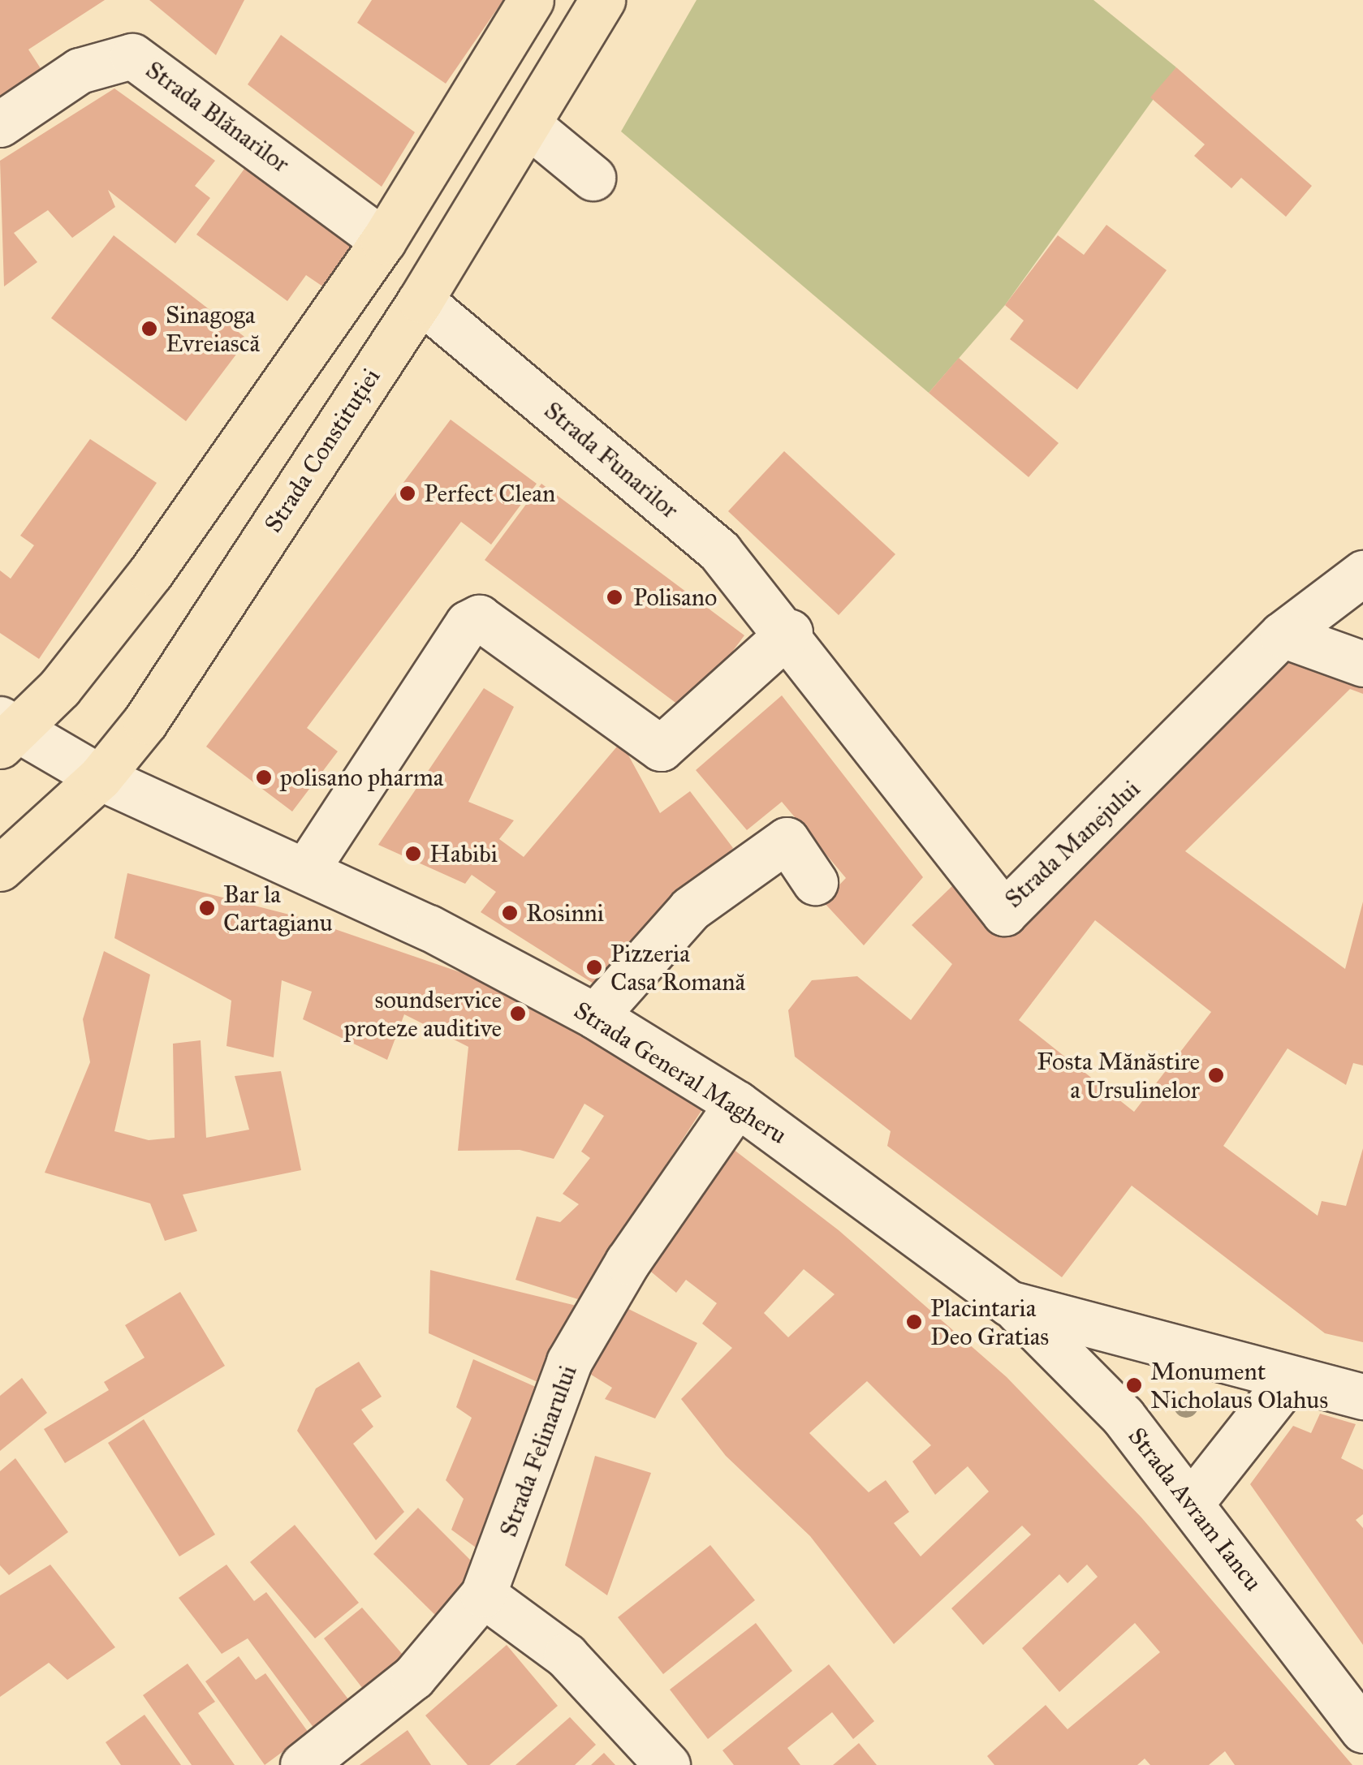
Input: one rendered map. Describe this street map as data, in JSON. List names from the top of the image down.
{
  "streets": {
    "main road": ["Strada Constituției"],
    "street": [
      "Strada Blănarilor",
      "Strada Funarilor",
      "Strada Manejului",
      "Strada General Magheru",
      "Strada Felinarului",
      "Strada Avram Iancu"
    ]
  },
  "crossings": [
    ["Strada Constituției", "Strada Funarilor"],
    ["Strada Constituției", "Strada General Magheru"],
    ["Strada Funarilor", "Strada Manejului"],
    ["Strada General Magheru", "Strada Felinarului"],
    ["Strada General Magheru", "Strada Avram Iancu"]
  ],
  "places": [
    "Sinagoga Evreiască",
    "Perfect Clean",
    "Polisano",
    "polisano pharma",
    "Habibi",
    "Bar la Cartagianu",
    "Rosinni",
    "Pizzeria Casa Romană",
    "soundservice proteze auditive",
    "Fosta Mănăstire a Ursulinelor",
    "Placintaria Deo Gratias",
    "Monument Nicholaus Olahus"
  ]
}
